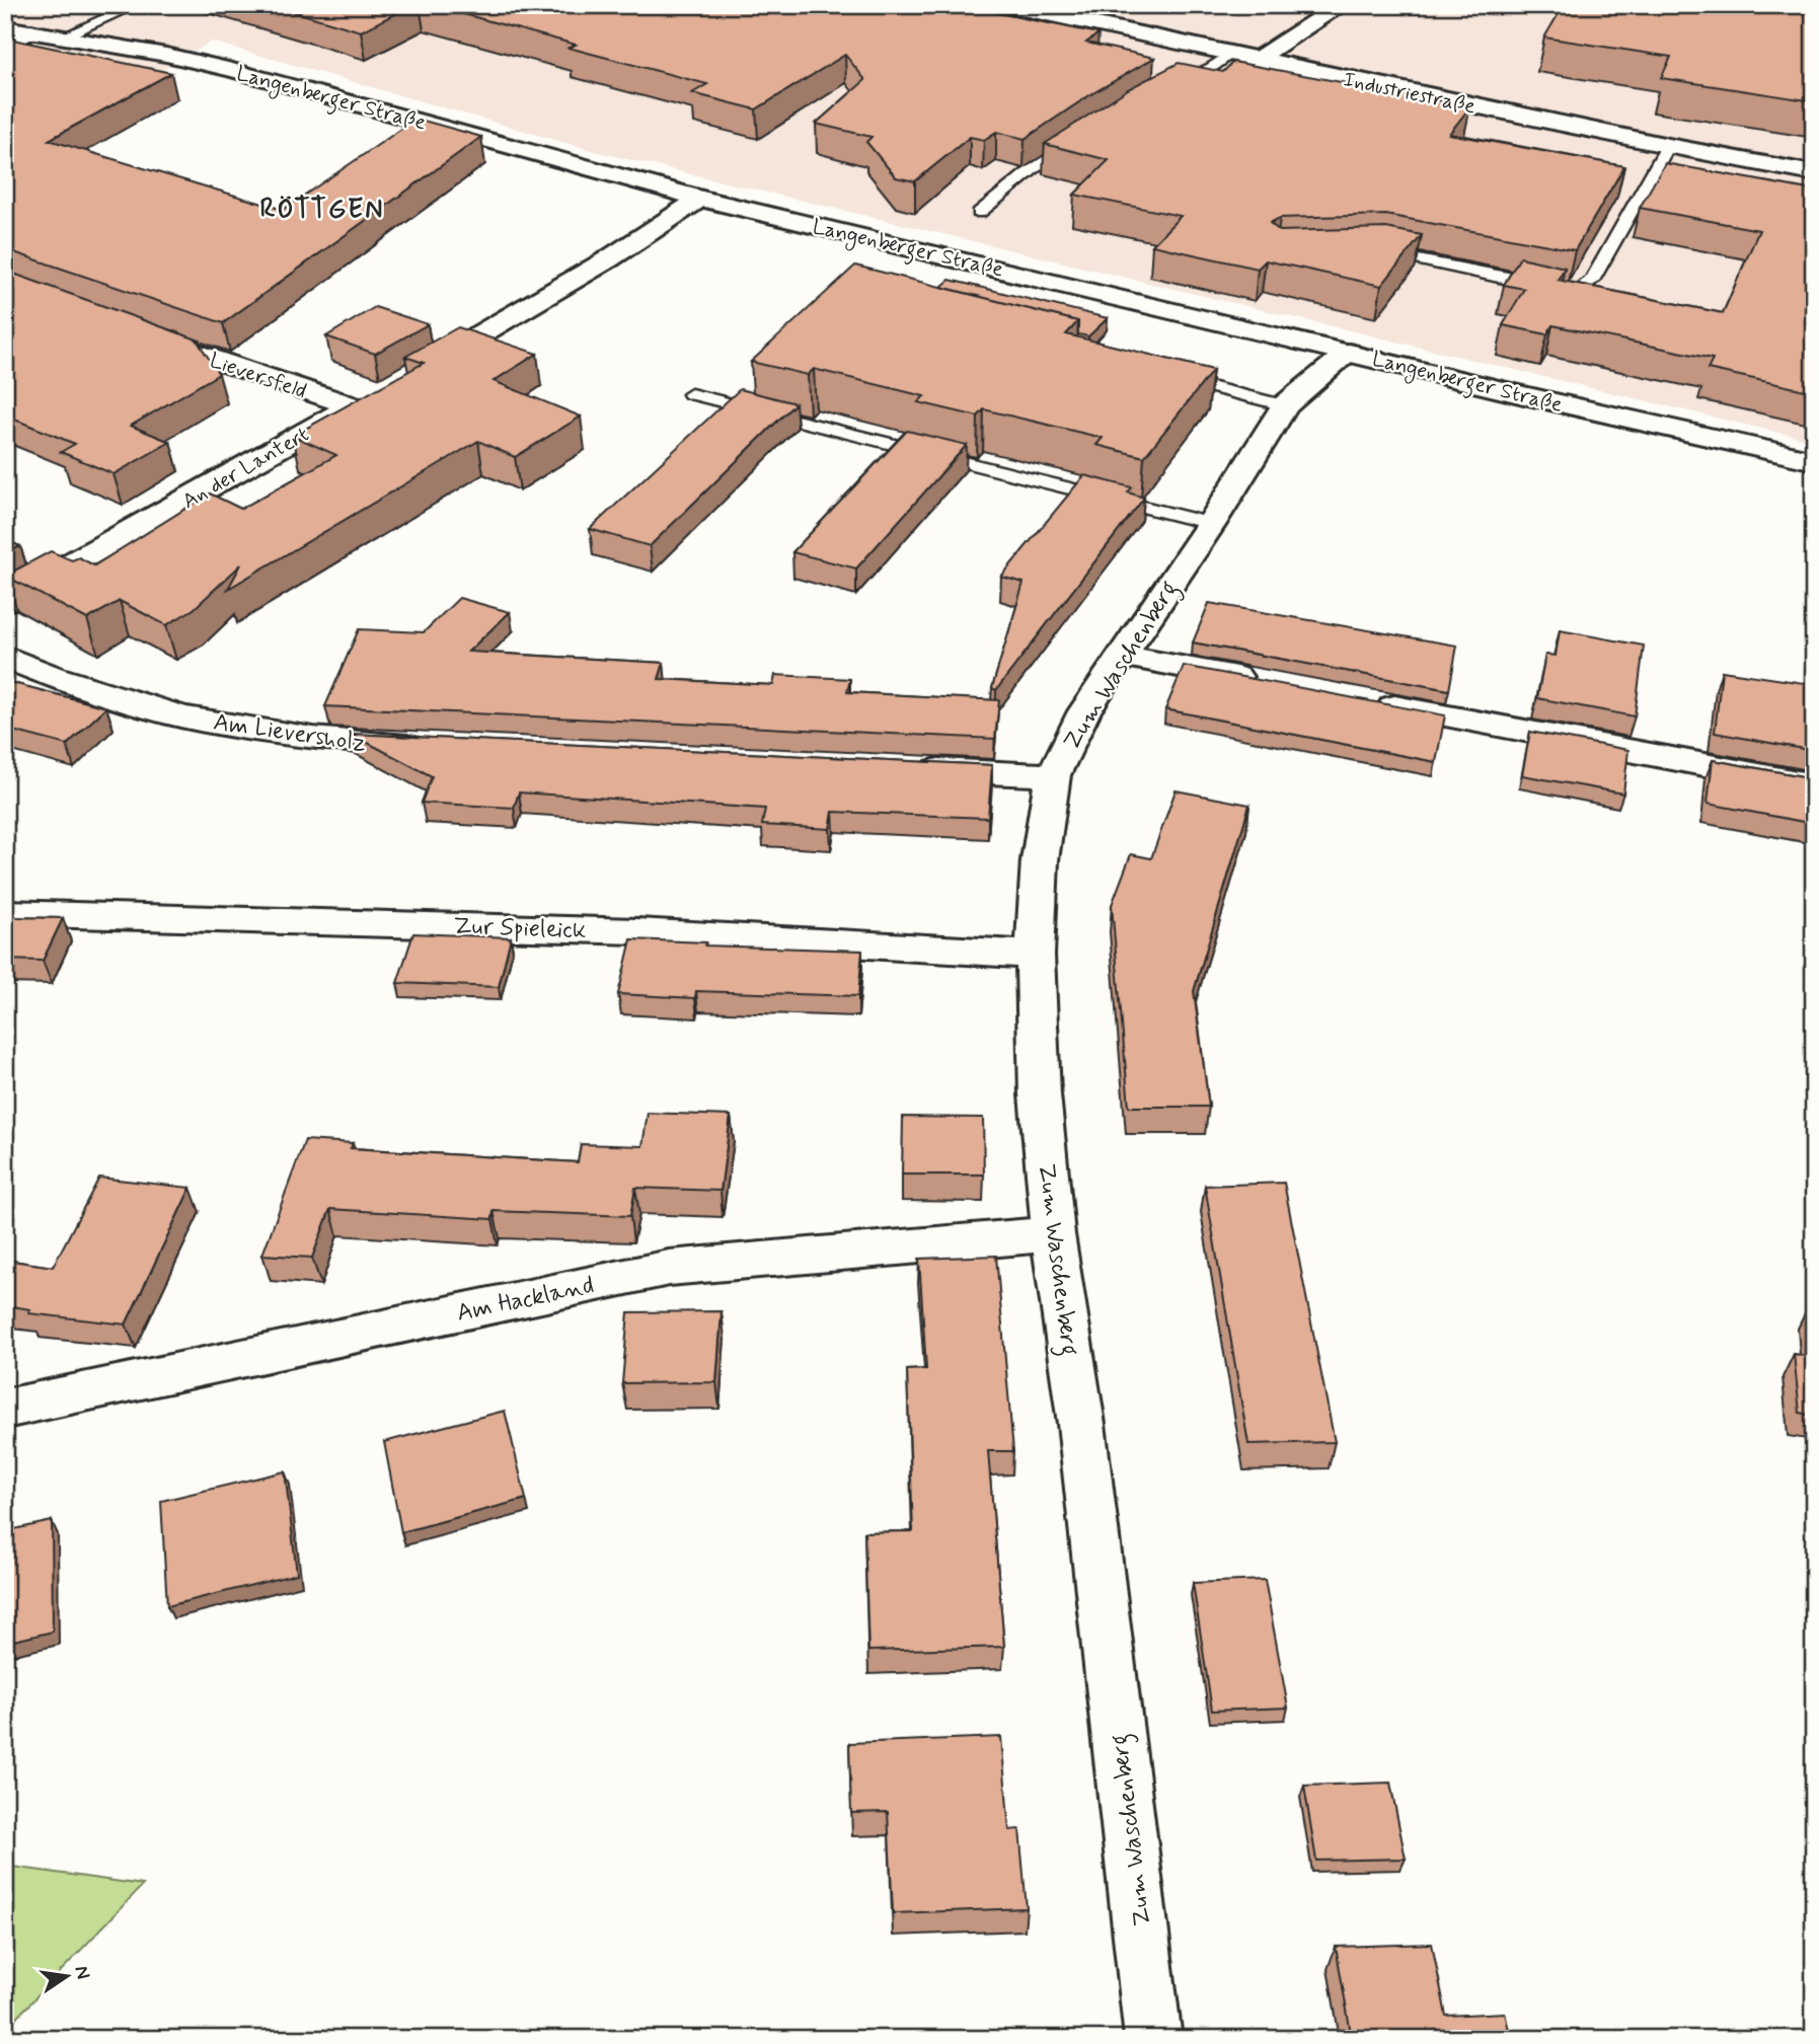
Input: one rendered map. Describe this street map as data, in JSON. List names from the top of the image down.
{
  "streets": {
    "street": [
      "Industriestraße",
      "Langenberger Straße",
      "Lieversfeld",
      "An der Lantert",
      "Zum Waschenberg",
      "Am Lieversholz",
      "Zur Spieleick",
      "Am Hackland"
    ]
  },
  "crossings": [
    ["Langenberger Straße", "Zum Waschenberg"],
    ["Lieversfeld", "An der Lantert"],
    ["Zum Waschenberg", "Zur Spieleick"],
    ["Zum Waschenberg", "Am Hackland"]
  ],
  "districts": ["RÖTTGEN"],
  "north": "right"
}
